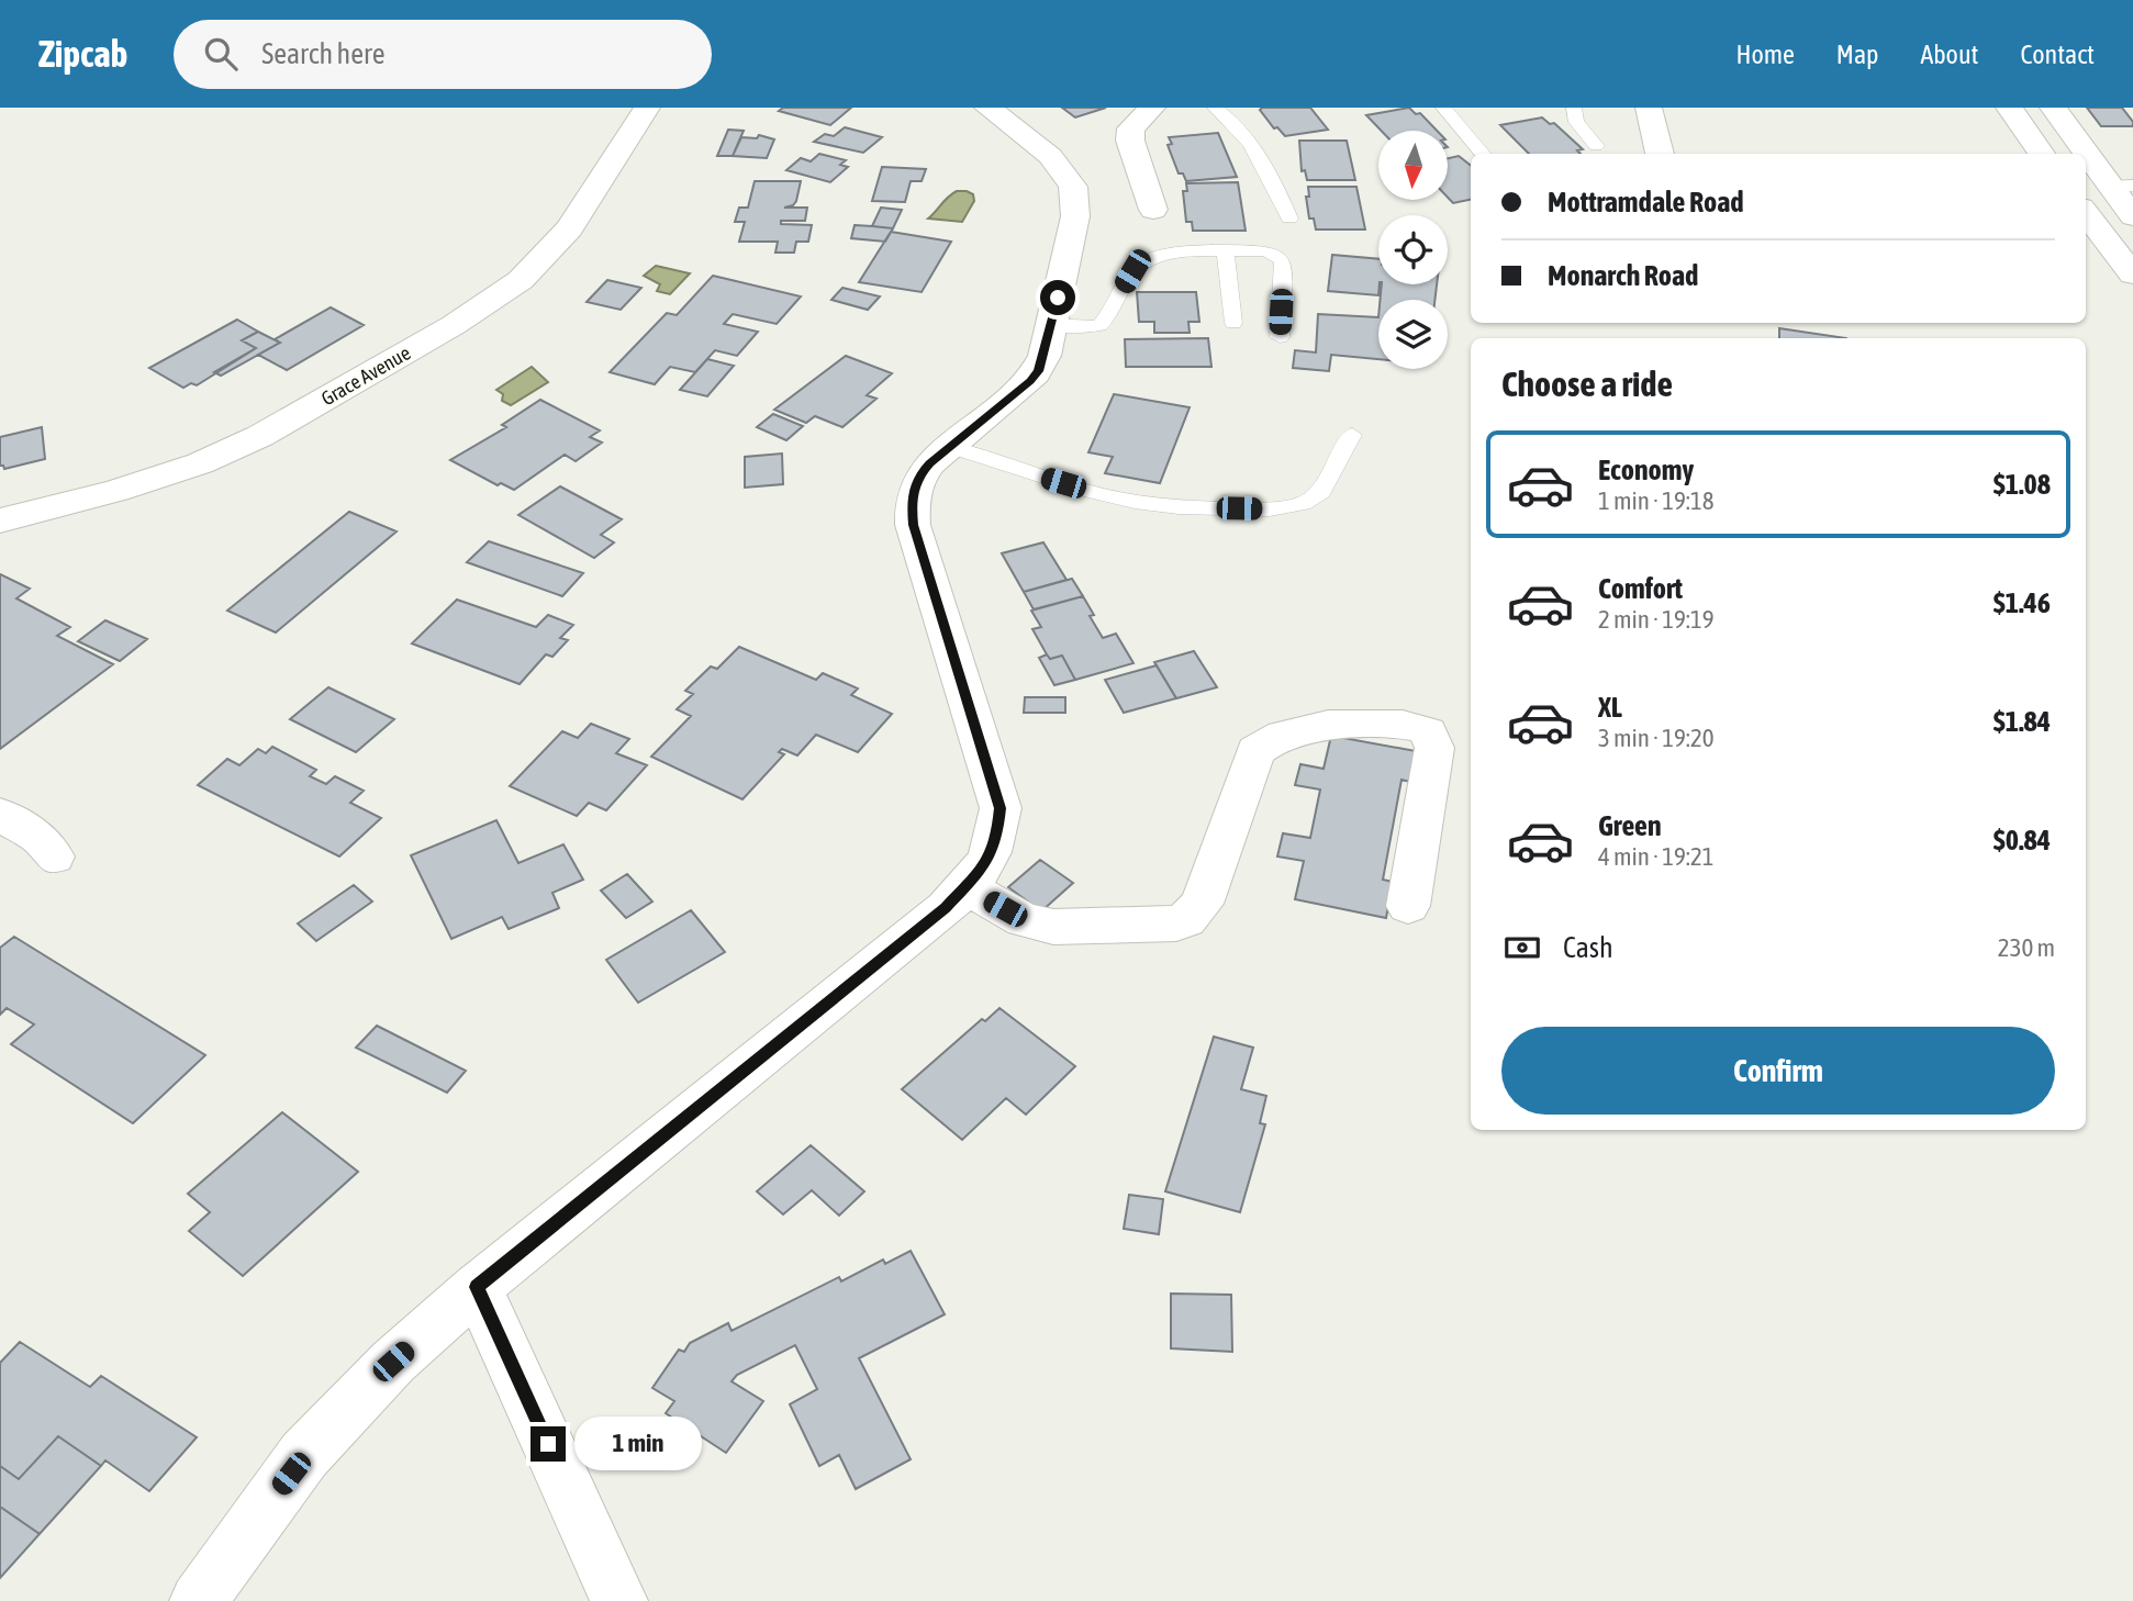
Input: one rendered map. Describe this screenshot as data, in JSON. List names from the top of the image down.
{
  "streets": {
    "street": ["Grace Avenue"]
  },
  "north": "bottom",
  "page": {
    "header": "Zipcab",
    "search": "Search here",
    "nav": [
      "Home",
      "Map",
      "About",
      "Contact"
    ],
    "banner": ["Mottramdale Road", "Monarch Road"],
    "heading": "Choose a ride",
    "list": [
      {
        "name": "Economy",
        "note": "1 min · 19:18",
        "value": "$1.08"
      },
      {
        "name": "Comfort",
        "note": "2 min · 19:19",
        "value": "$1.46"
      },
      {
        "name": "XL",
        "note": "3 min · 19:20",
        "value": "$1.84"
      },
      {
        "name": "Green",
        "note": "4 min · 19:21",
        "value": "$0.84"
      }
    ],
    "pay": ["Cash", "230 m"],
    "buttons": "Confirm",
    "bubble": "1 min"
  }
}
